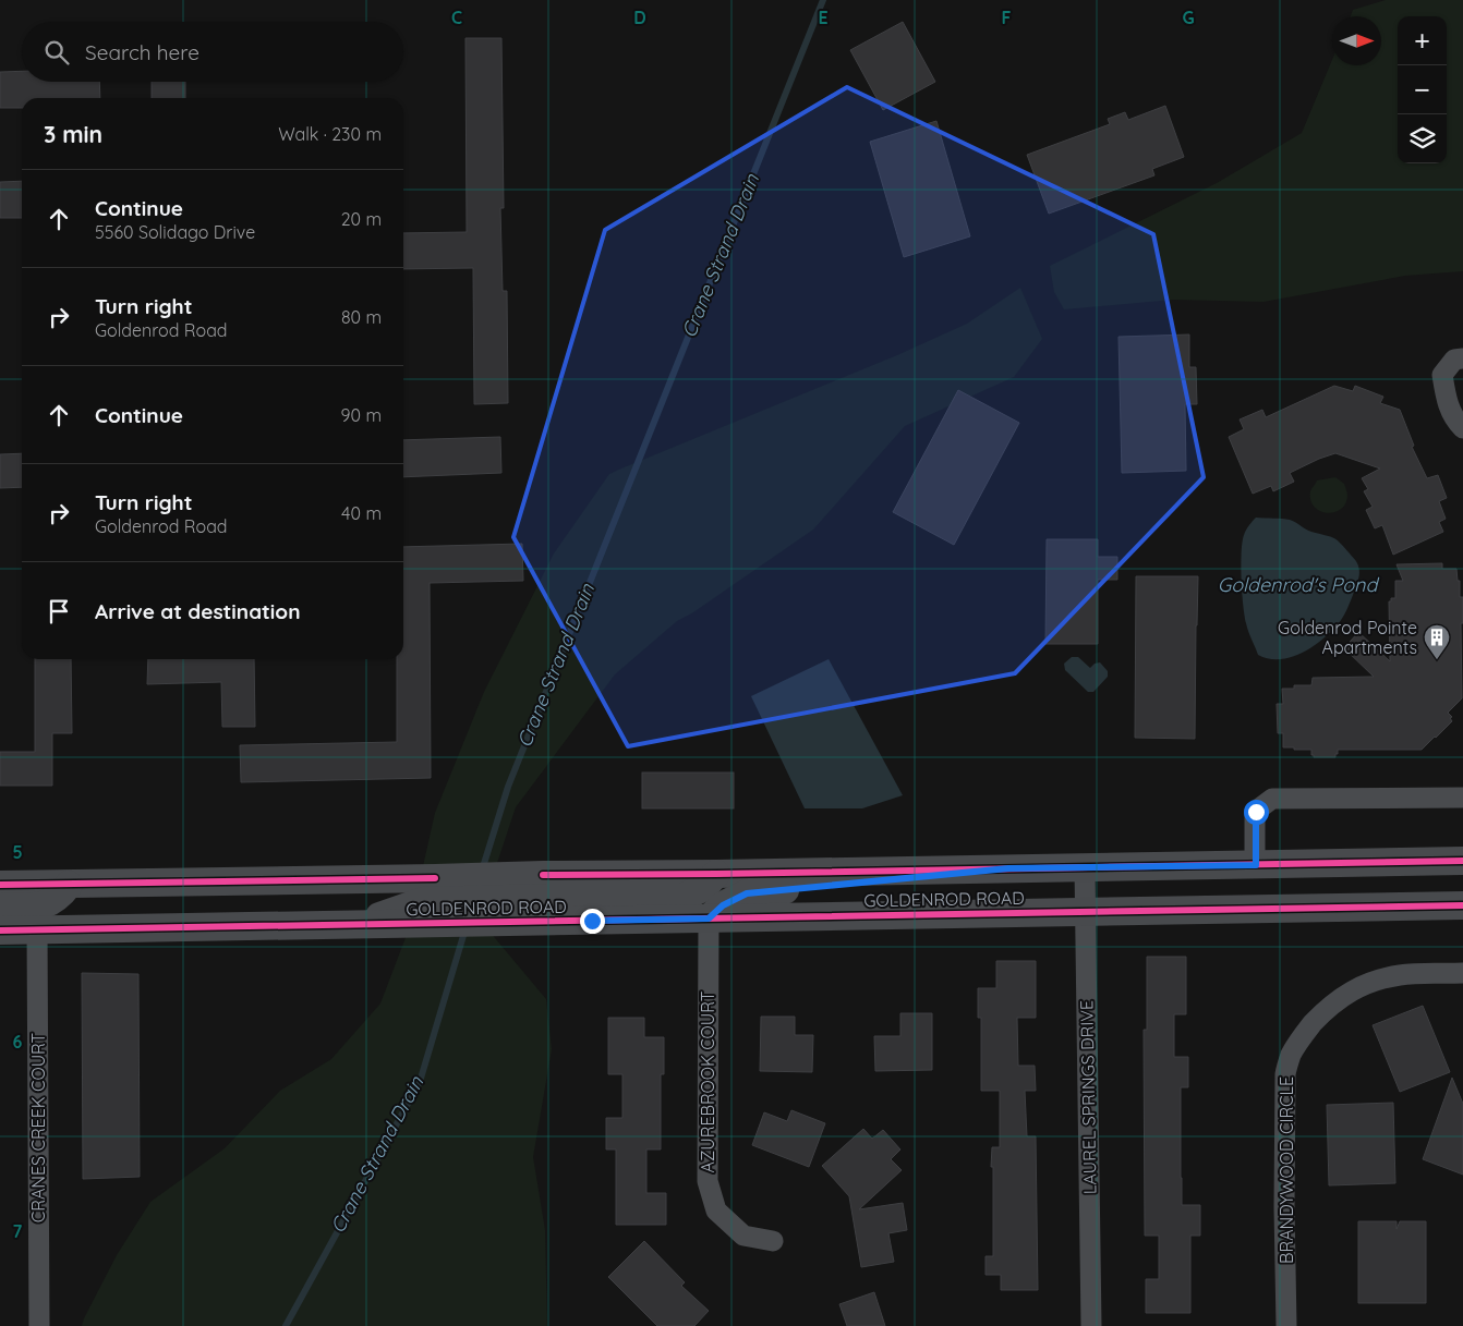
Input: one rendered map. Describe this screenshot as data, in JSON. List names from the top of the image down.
{
  "streets": {
    "main road": ["GOLDENROD ROAD"],
    "street": [
      "AZUREBROOK COURT",
      "LAUREL SPRINGS DRIVE",
      "CRANES CREEK COURT",
      "BRANDYWOOD CIRCLE"
    ]
  },
  "crossings": [
    ["GOLDENROD ROAD", "AZUREBROOK COURT"],
    ["GOLDENROD ROAD", "LAUREL SPRINGS DRIVE"],
    ["GOLDENROD ROAD", "CRANES CREEK COURT"]
  ],
  "water": ["Crane Strand Drain", "Goldenrod's Pond"],
  "places": {
    "building": ["Goldenrod Pointe Apartments"]
  },
  "north": "right",
  "page": {
    "map_buttons": ["+", "−"],
    "search": "Search here",
    "heading": ["3 min", "Walk · 230 m"],
    "list": [
      ["Continue", "5560 Solidago Drive", "20 m"],
      ["Turn right", "Goldenrod Road", "80 m"],
      ["Continue", "90 m"],
      ["Turn right", "Goldenrod Road", "40 m"],
      "Arrive at destination"
    ]
  },
  "grid": {
    "columns": [
      "C",
      "D",
      "E",
      "F",
      "G"
    ],
    "rows": ["5", "6", "7"]
  }
}
